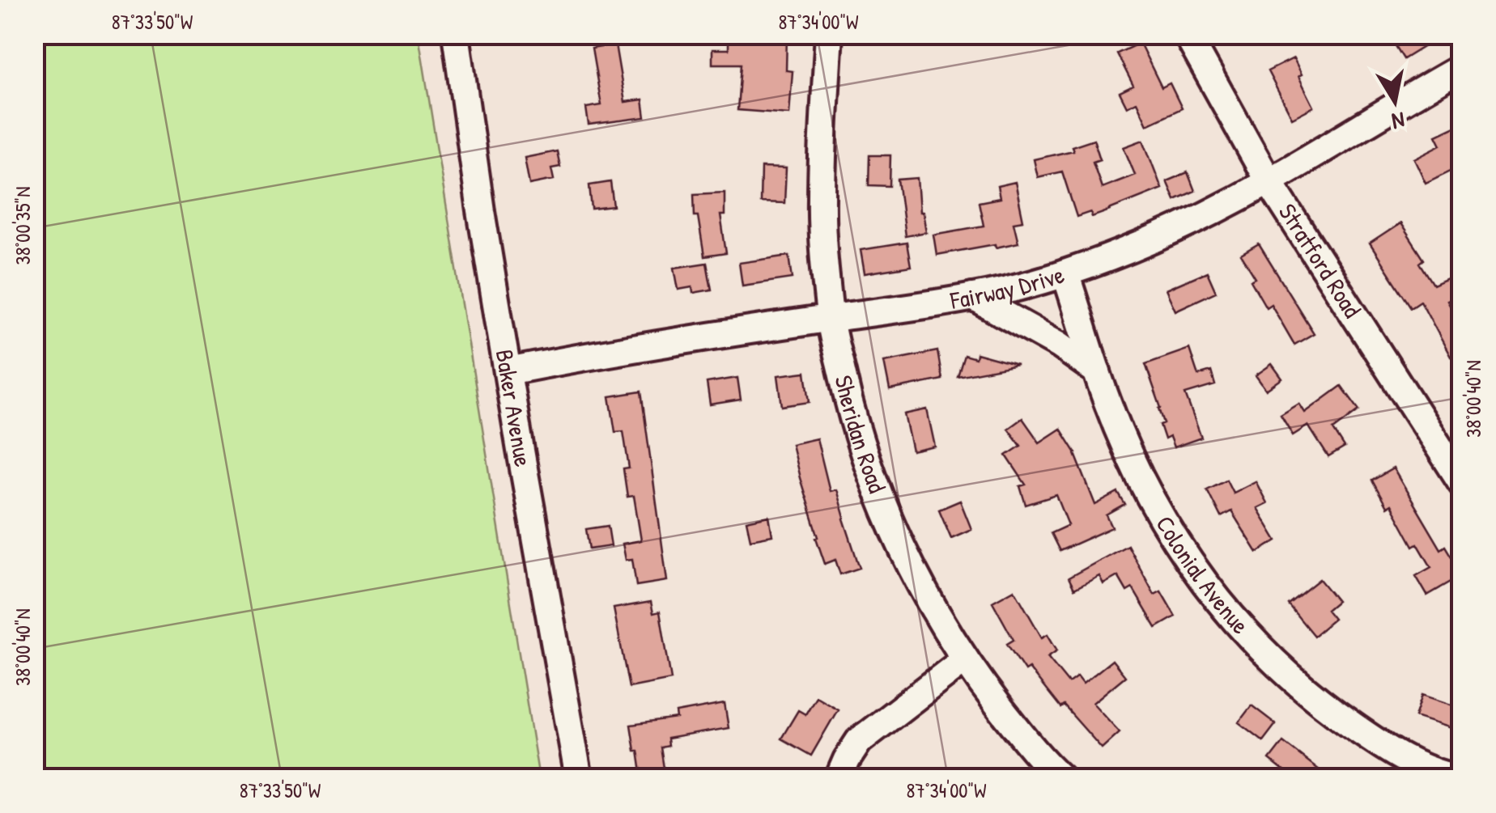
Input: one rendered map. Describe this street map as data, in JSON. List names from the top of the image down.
{
  "streets": {
    "street": [
      "Stratford Road",
      "Fairway Drive",
      "Baker Avenue",
      "Sheridan Road",
      "Colonial Avenue"
    ]
  },
  "crossings": [
    ["Stratford Road", "Fairway Drive"],
    ["Fairway Drive", "Baker Avenue"],
    ["Fairway Drive", "Sheridan Road"],
    ["Fairway Drive", "Colonial Avenue"]
  ],
  "north": "bottom",
  "coordinates": [
    "87°33'50\"W",
    "87°34'00\"W",
    "38°00'35\"N",
    "38°00'40\"N"
  ]
}
